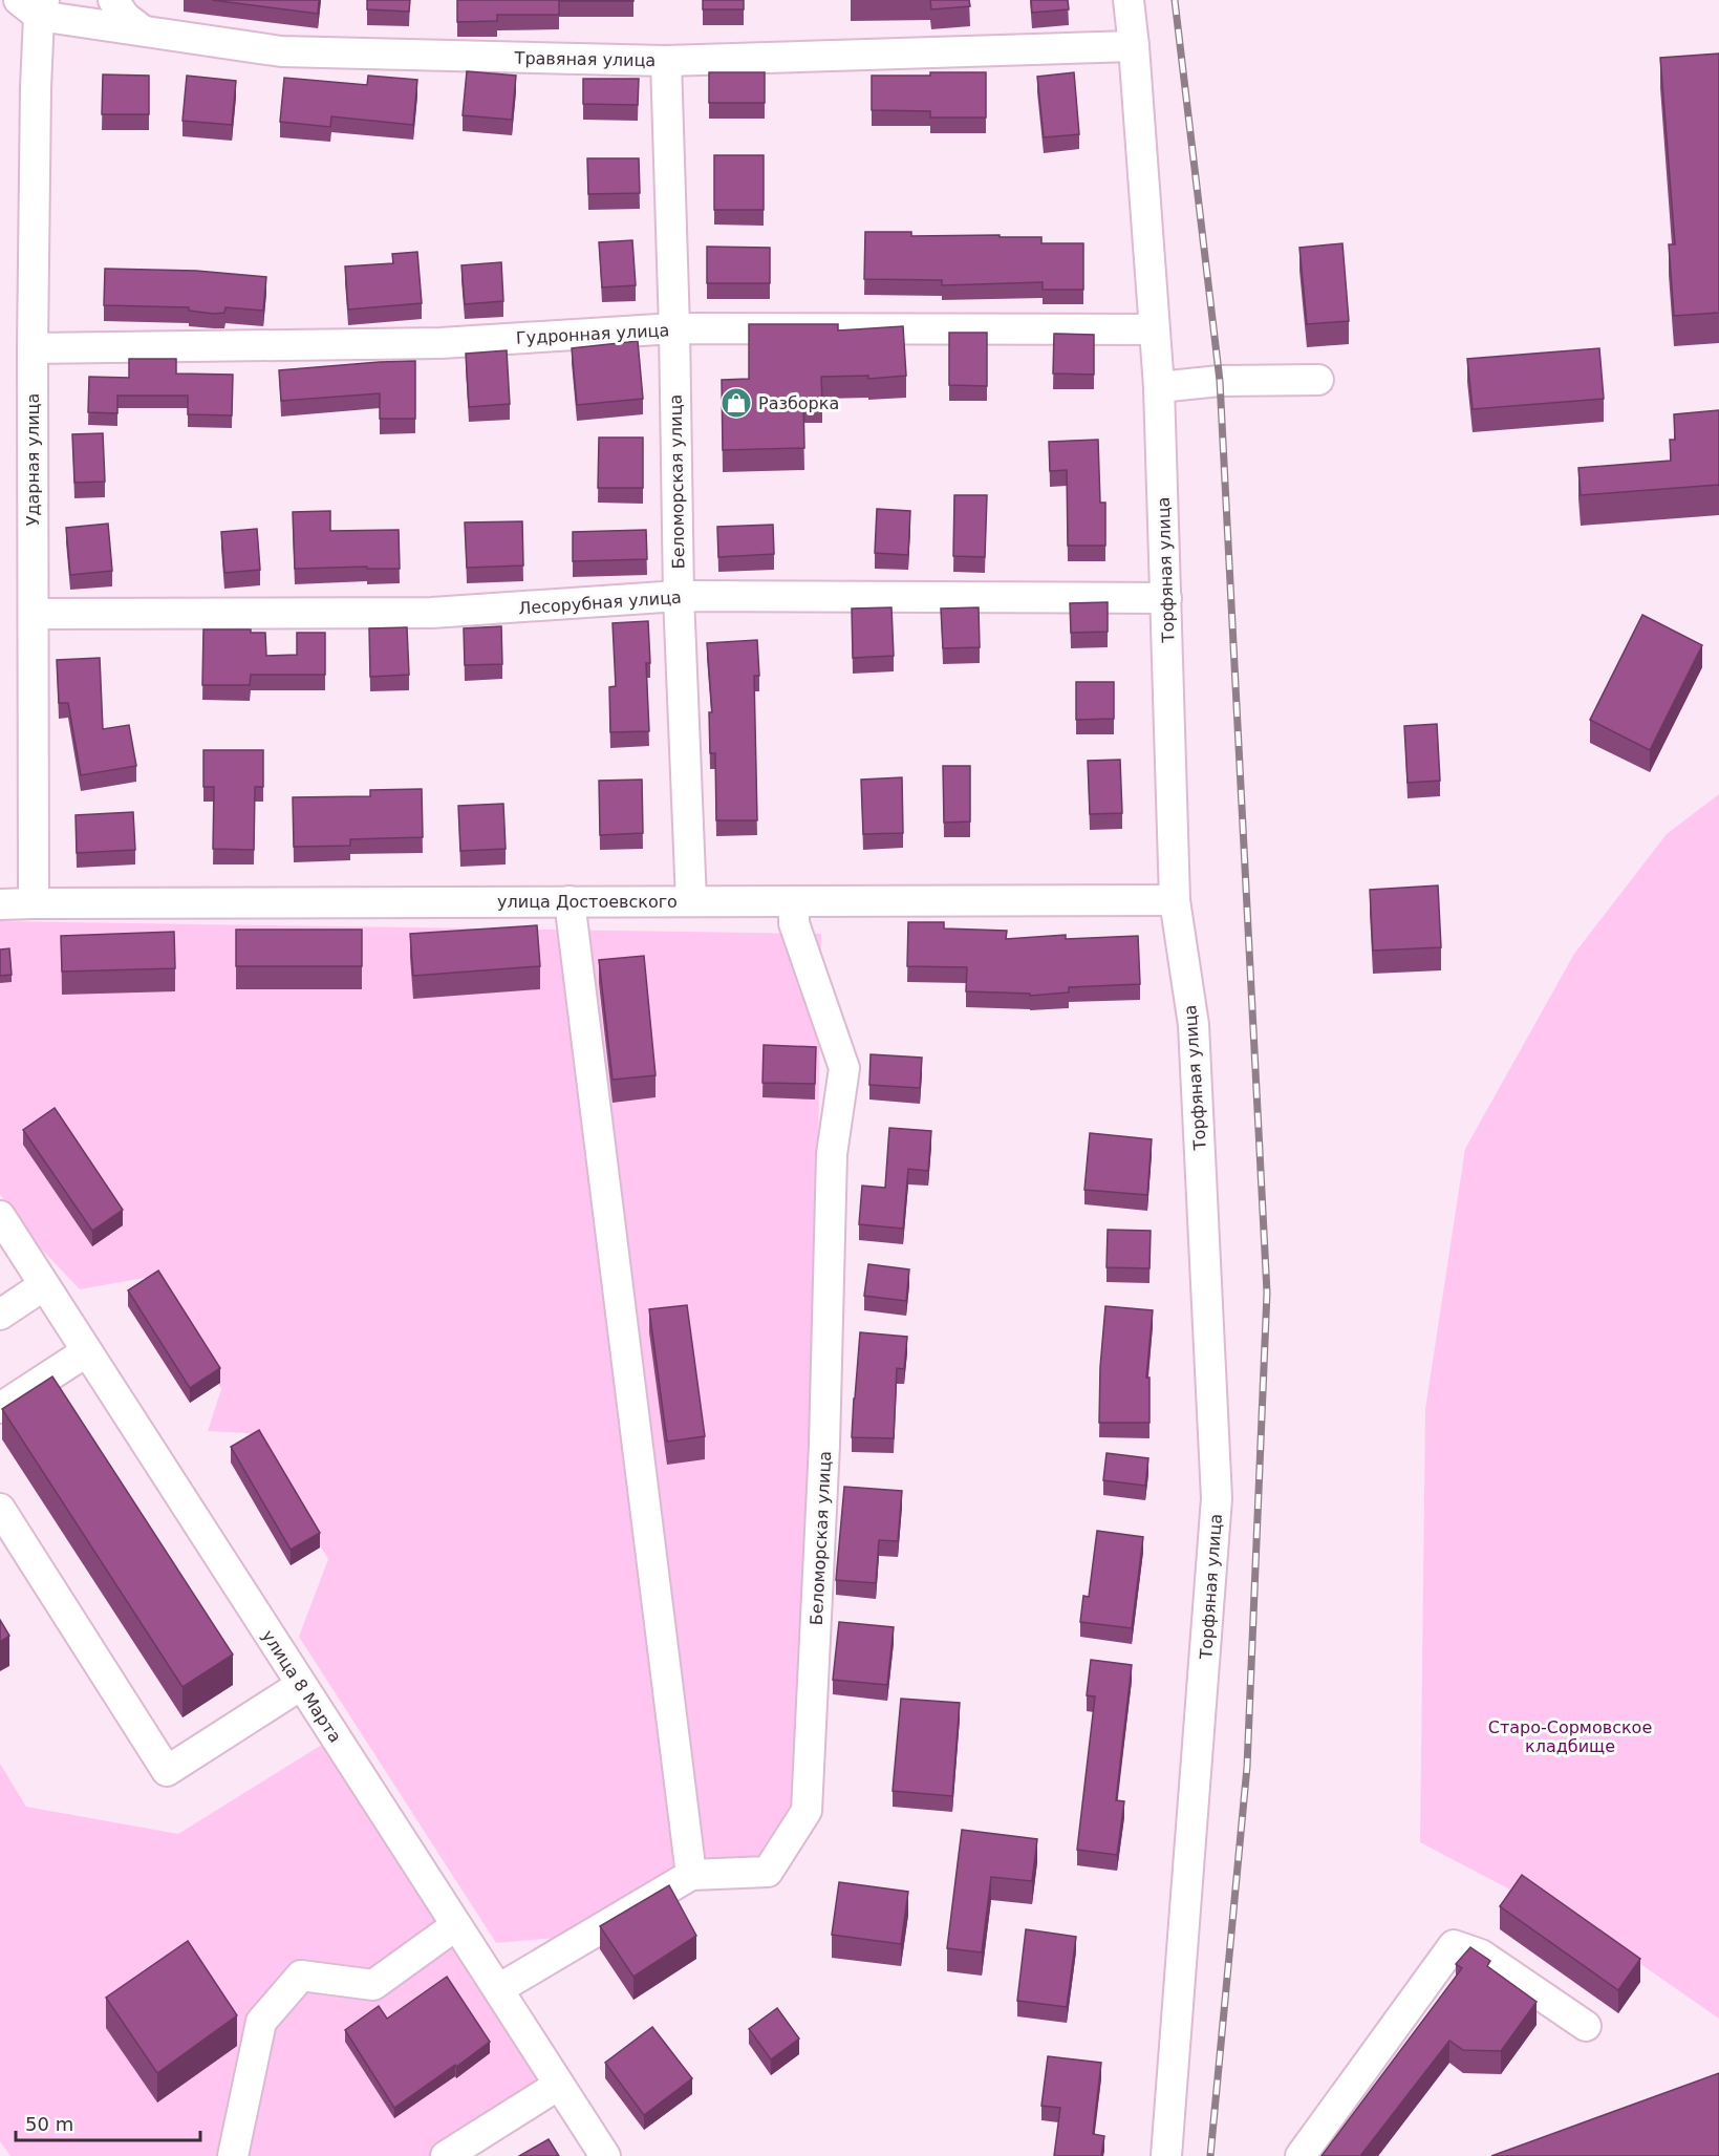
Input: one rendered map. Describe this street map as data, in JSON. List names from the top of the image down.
{
  "streets": {
    "street": [
      "Травяная улица",
      "Гудронная улица",
      "Ударная улица",
      "Беломорская улица",
      "Торфяная улица",
      "Лесорубная улица",
      "улица Достоевского",
      "улица 8 Марта"
    ]
  },
  "crossings": [
    ["Травяная улица", "Ударная улица"],
    ["Травяная улица", "Беломорская улица"],
    ["Травяная улица", "Торфяная улица"],
    ["Гудронная улица", "Ударная улица"],
    ["Гудронная улица", "Беломорская улица"],
    ["Гудронная улица", "Торфяная улица"],
    ["Ударная улица", "Лесорубная улица"],
    ["Ударная улица", "улица Достоевского"],
    ["Беломорская улица", "Лесорубная улица"],
    ["Беломорская улица", "улица Достоевского"],
    ["Беломорская улица", "улица 8 Марта"],
    ["Торфяная улица", "Лесорубная улица"],
    ["Торфяная улица", "улица Достоевского"]
  ],
  "parks": ["Старо-Сормовское кладбище"],
  "places": {
    "shop": ["Разборка"]
  },
  "scale_bar": "50 m"
}
